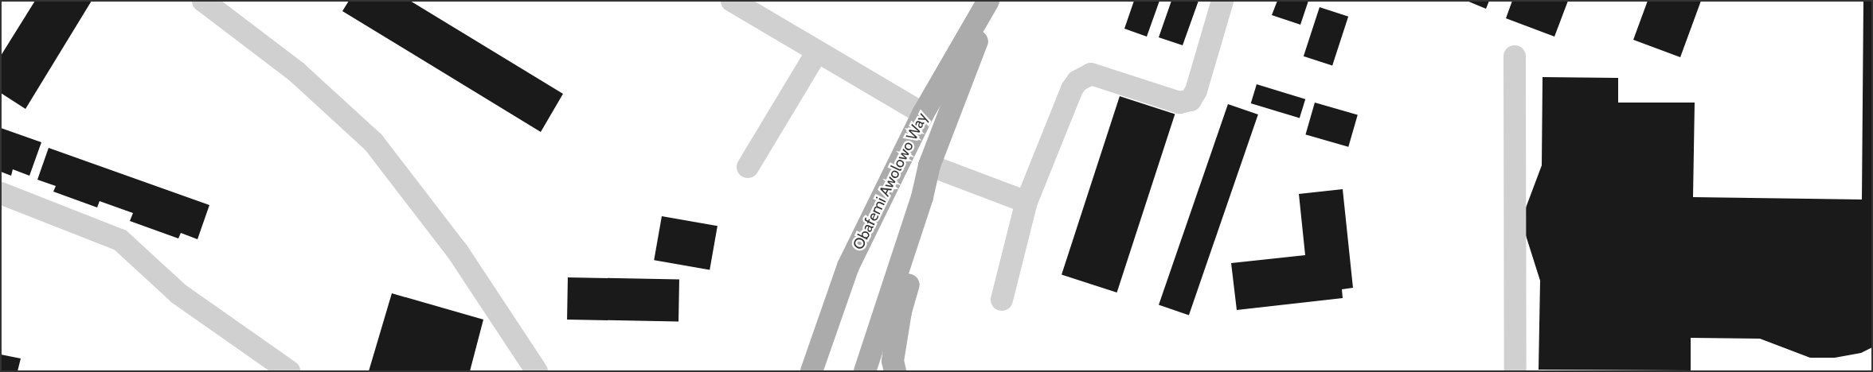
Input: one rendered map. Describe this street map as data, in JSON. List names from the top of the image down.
{
  "streets": {
    "main road": ["Obafemi Awolowo Way"]
  }
}
